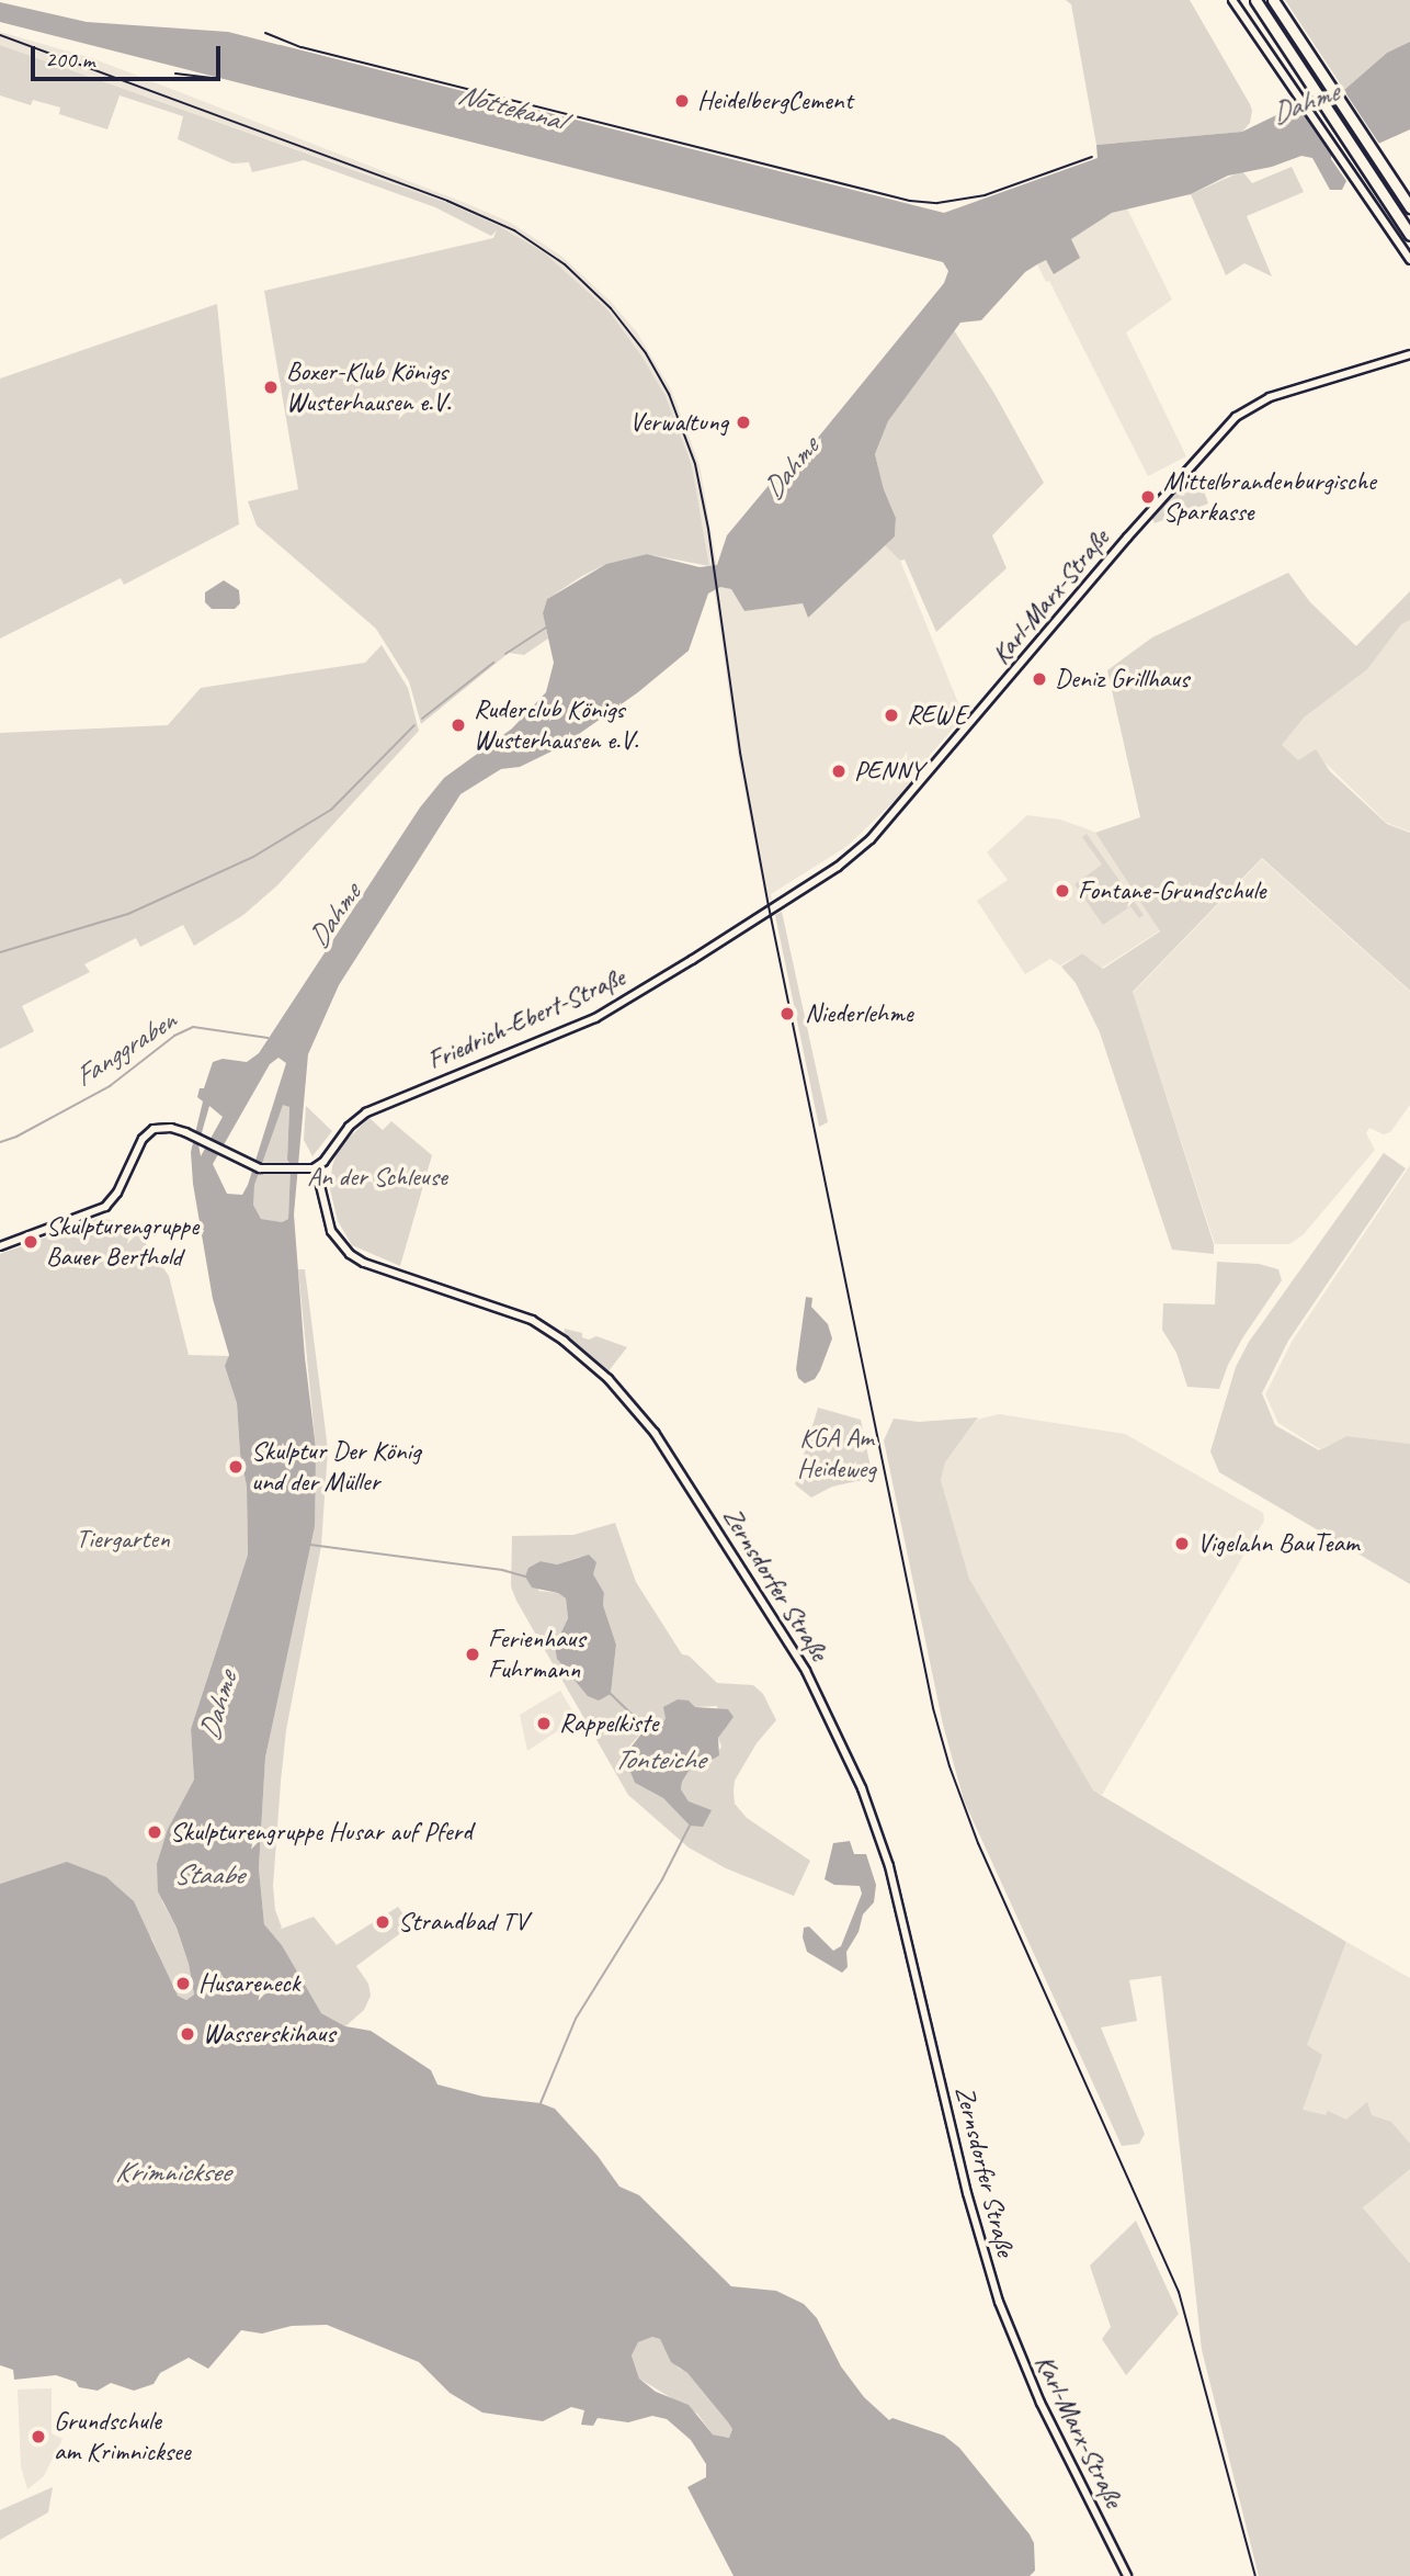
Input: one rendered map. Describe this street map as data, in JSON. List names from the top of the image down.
{
  "streets": {
    "street": ["Karl-Marx-Straße", "Friedrich-Ebert-Straße", "Zernsdorfer Straße"]
  },
  "crossings": [
    ["Karl-Marx-Straße", "Friedrich-Ebert-Straße"],
    ["Karl-Marx-Straße", "Zernsdorfer Straße"],
    ["Friedrich-Ebert-Straße", "Zernsdorfer Straße"]
  ],
  "water": [
    "Dahme",
    "Nottekanal",
    "Fanggraben",
    "Tonteiche",
    "Staabe",
    "Krimnicksee"
  ],
  "parks": ["An der Schleuse", "KGA Am Heideweg", "Tiergarten"],
  "places": [
    "HeidelbergCement",
    "Boxer-Klub Königs Wusterhausen e.V.",
    "Verwaltung",
    "Mittelbrandenburgische Sparkasse",
    "Deniz Grillhaus",
    "REWE",
    "Ruderclub Königs Wusterhausen e.V.",
    "PENNY",
    "Fontane-Grundschule",
    "Niederlehme",
    "Skulpturengruppe Bauer Berthold",
    "Skulptur Der König und der Müller",
    "Vigelahn BauTeam",
    "Ferienhaus Fuhrmann",
    "Rappelkiste",
    "Skulpturengruppe Husar auf Pferd",
    "Strandbad TV",
    "Husareneck",
    "Wasserskihaus",
    "Grundschule am Krimnicksee"
  ],
  "scale_bar": "200 m"
}
